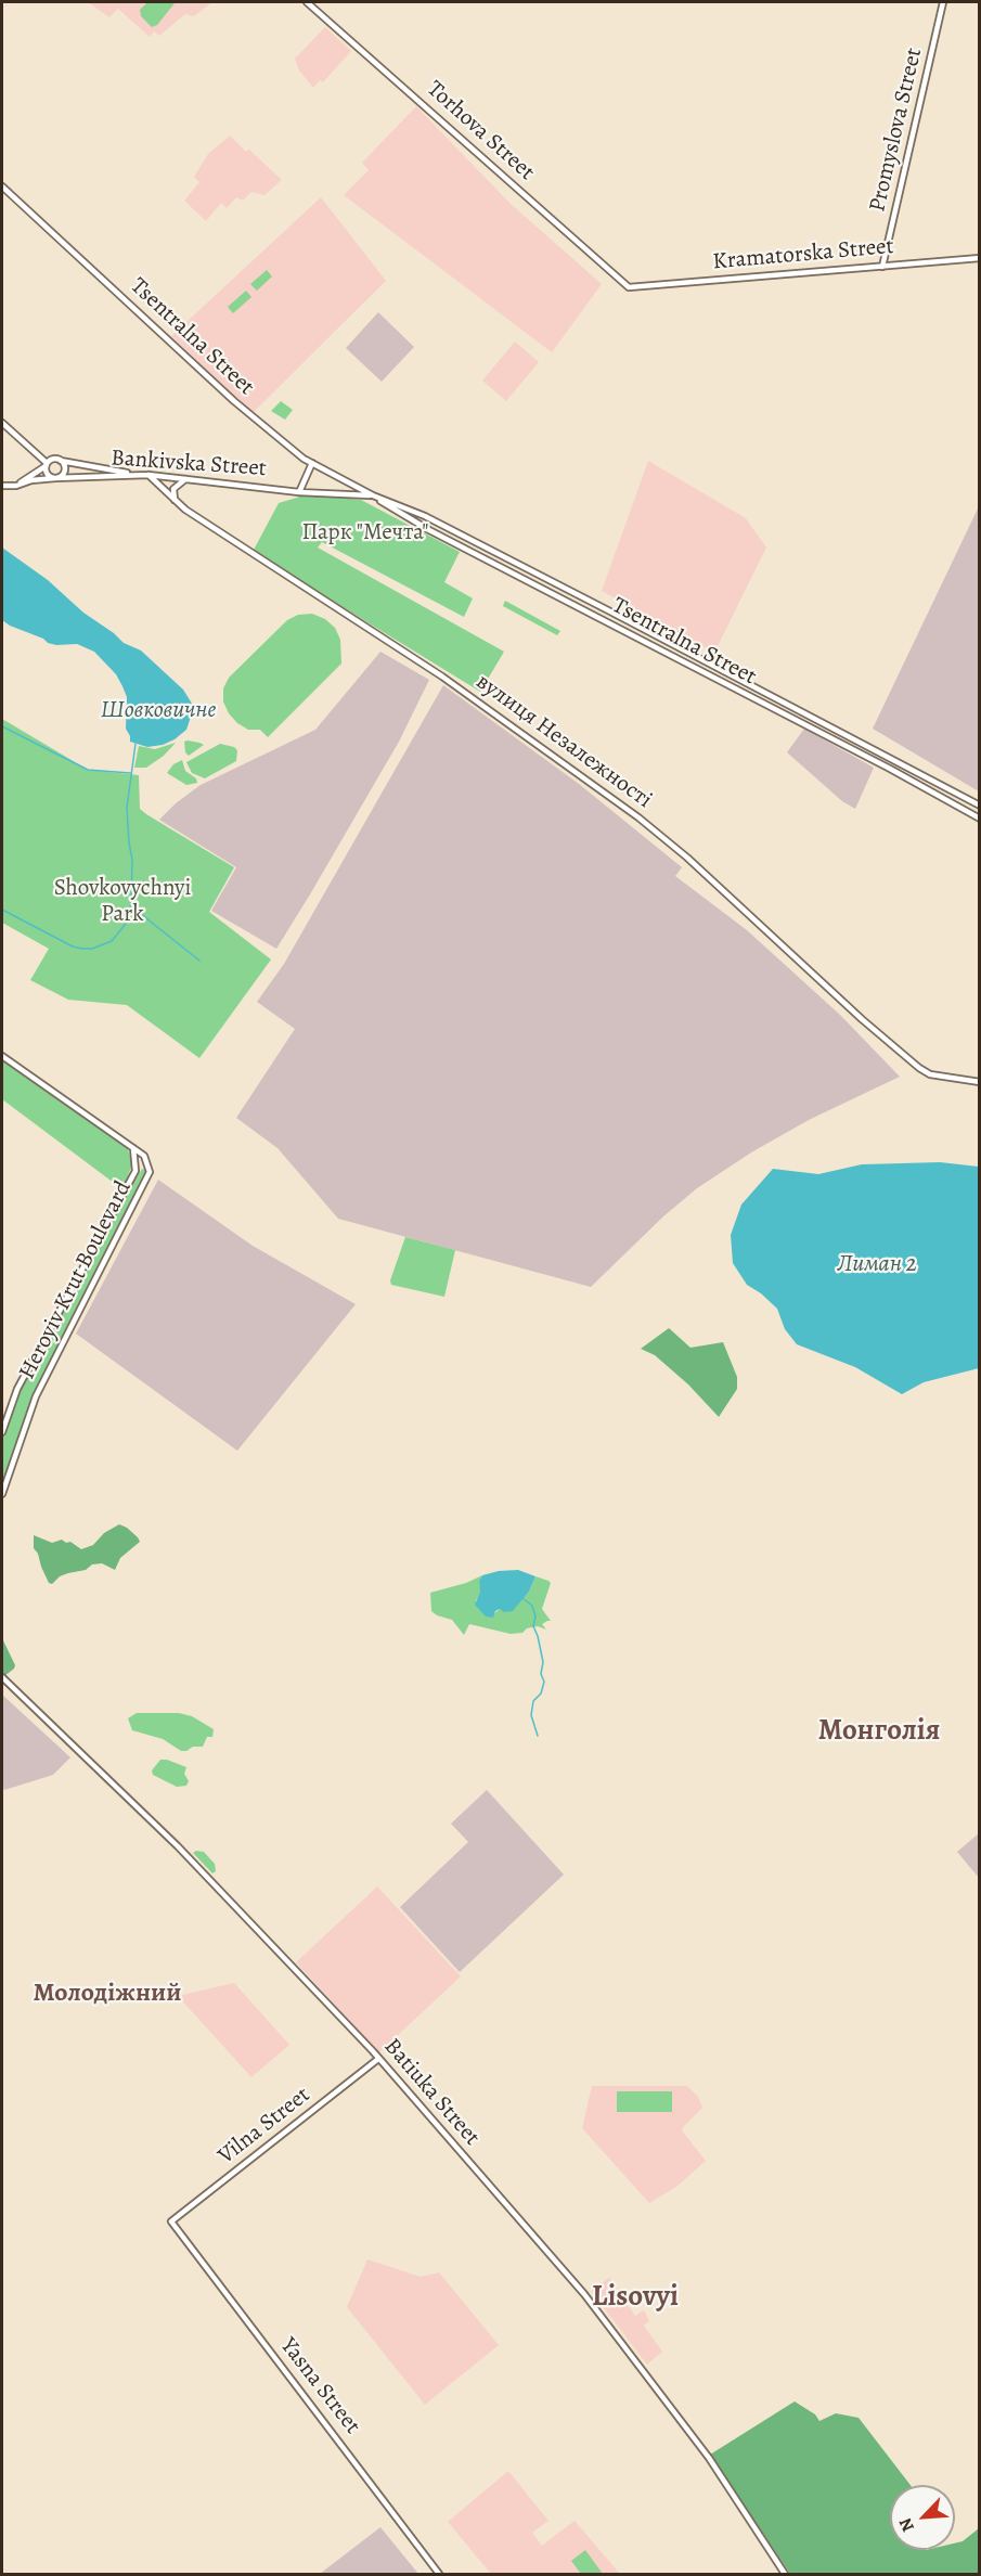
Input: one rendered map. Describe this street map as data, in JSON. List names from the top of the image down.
{
  "streets": {
    "street": [
      "Promyslova Street",
      "Torhova Street",
      "Kramatorska Street",
      "Tsentralna Street",
      "Bankivska Street",
      "вулиця Незалежності",
      "Heroyiv Krut Boulevard",
      "Batiuka Street",
      "Vilna Street",
      "Yasna Street"
    ]
  },
  "crossings": [
    ["Promyslova Street", "Kramatorska Street"],
    ["Torhova Street", "Kramatorska Street"],
    ["Tsentralna Street", "Bankivska Street"],
    ["Bankivska Street", "вулиця Незалежності"],
    ["Batiuka Street", "Vilna Street"],
    ["Vilna Street", "Yasna Street"]
  ],
  "districts": ["Монголія", "Молодіжний", "Lisovyi"],
  "water": ["Шовковичне", "Лиман 2"],
  "parks": ["Парк \"Мечта\"", "Shovkovychnyi Park"],
  "north": "bottom left"
}
